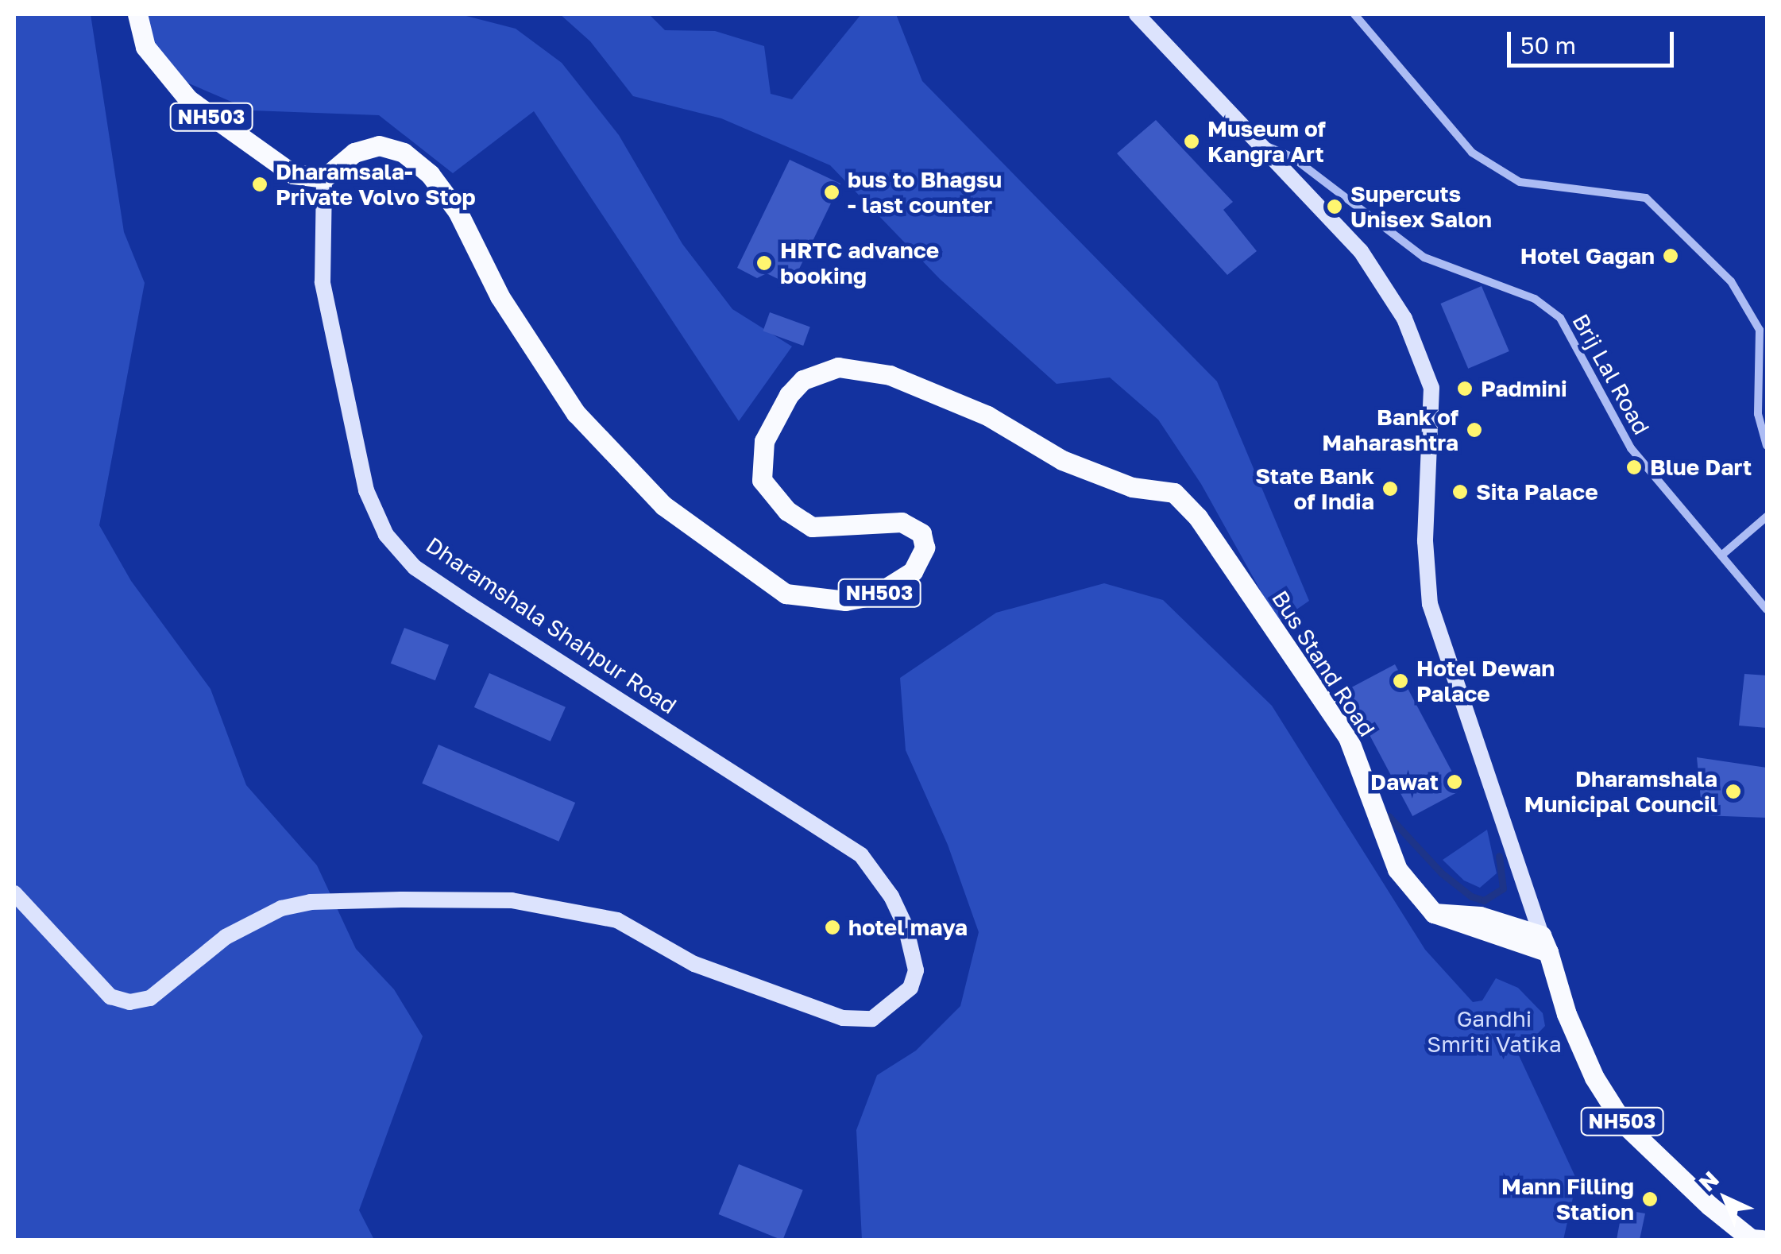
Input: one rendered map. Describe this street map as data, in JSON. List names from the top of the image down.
{
  "streets": {
    "main road": ["NH503", "Dharamshala Shahpur Road", "Bus Stand Road"],
    "street": ["Brij Lal Road"]
  },
  "crossings": [
    ["NH503", "Dharamshala Shahpur Road"],
    ["NH503", "Bus Stand Road"],
    ["Dharamshala Shahpur Road", "Bus Stand Road"]
  ],
  "parks": ["Gandhi Smriti Vatika"],
  "places": [
    "Museum of Kangra Art",
    "Dharamsala- Private Volvo Stop",
    "bus to Bhagsu - last counter",
    "Supercuts Unisex Salon",
    "Hotel Gagan",
    "HRTC advance booking",
    "Padmini",
    "Bank of Maharashtra",
    "Blue Dart",
    "State Bank of India",
    "Sita Palace",
    "Hotel Dewan Palace",
    "Dawat",
    "Dharamshala Municipal Council",
    "hotel maya",
    "Mann Filling Station"
  ],
  "scale_bar": "50 m",
  "north": "top left"
}
